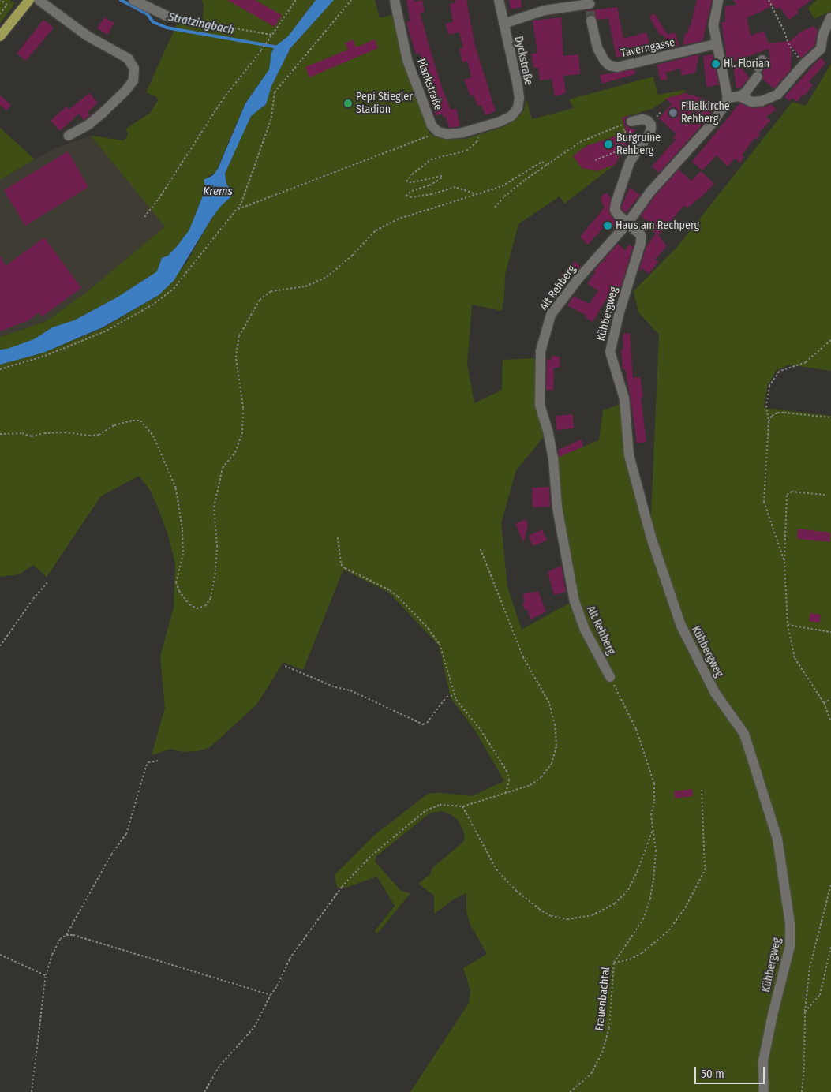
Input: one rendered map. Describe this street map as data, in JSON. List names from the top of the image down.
{
  "streets": {
    "street": [
      "Taverngasse",
      "Dyckstraße",
      "Plankstraße",
      "Alt Rehberg",
      "Kühbergweg"
    ],
    "path": ["Frauenbachtal"]
  },
  "crossings": [
    ["Alt Rehberg", "Kühbergweg"],
    ["Alt Rehberg", "Frauenbachtal"]
  ],
  "water": ["Stratzingbach", "Krems"],
  "places": [
    "Hl. Florian",
    "Pepi Stiegler Stadion",
    "Filialkirche Rehberg",
    "Burgruine Rehberg",
    "Haus am Rechperg"
  ],
  "scale_bar": "50 m"
}
